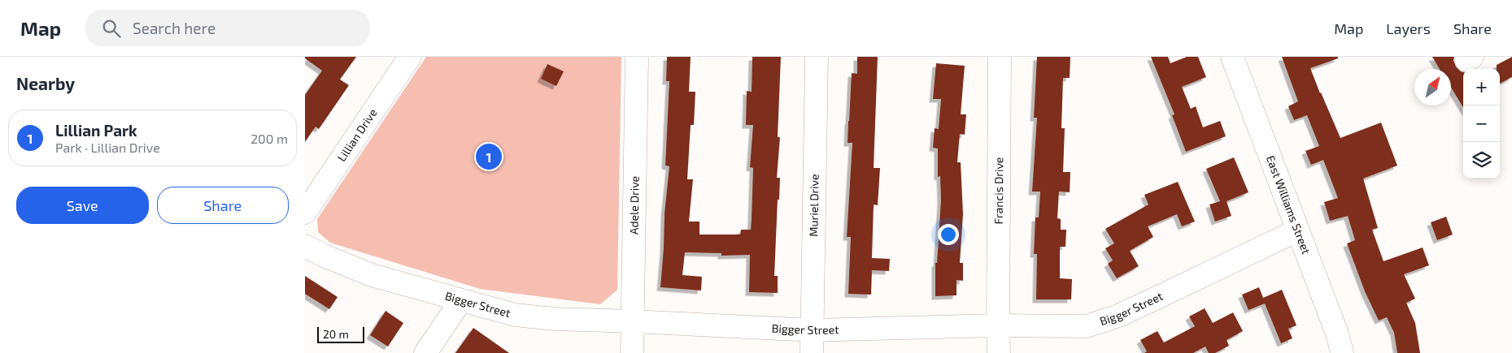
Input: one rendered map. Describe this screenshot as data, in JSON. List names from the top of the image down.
{
  "streets": {
    "street": [
      "Lillian Drive",
      "Francis Drive",
      "East Williams Street",
      "Adele Drive",
      "Muriel Drive",
      "Bigger Street"
    ]
  },
  "crossings": [
    ["Francis Drive", "Bigger Street"],
    ["East Williams Street", "Bigger Street"],
    ["Adele Drive", "Bigger Street"],
    ["Muriel Drive", "Bigger Street"]
  ],
  "scale_bar": "20 m",
  "north": "top right",
  "page": {
    "header": "Map",
    "search": "Search here",
    "nav": ["Map", "Layers", "Share"],
    "heading": "Nearby",
    "map_buttons": ["+", "−"],
    "list": [
      {
        "mark": "1",
        "name": "Lillian Park",
        "note": "Park · Lillian Drive",
        "value": "200 m"
      }
    ],
    "pins": "1",
    "buttons": ["Save", "Share"],
    "scale": "20 m"
  }
}
